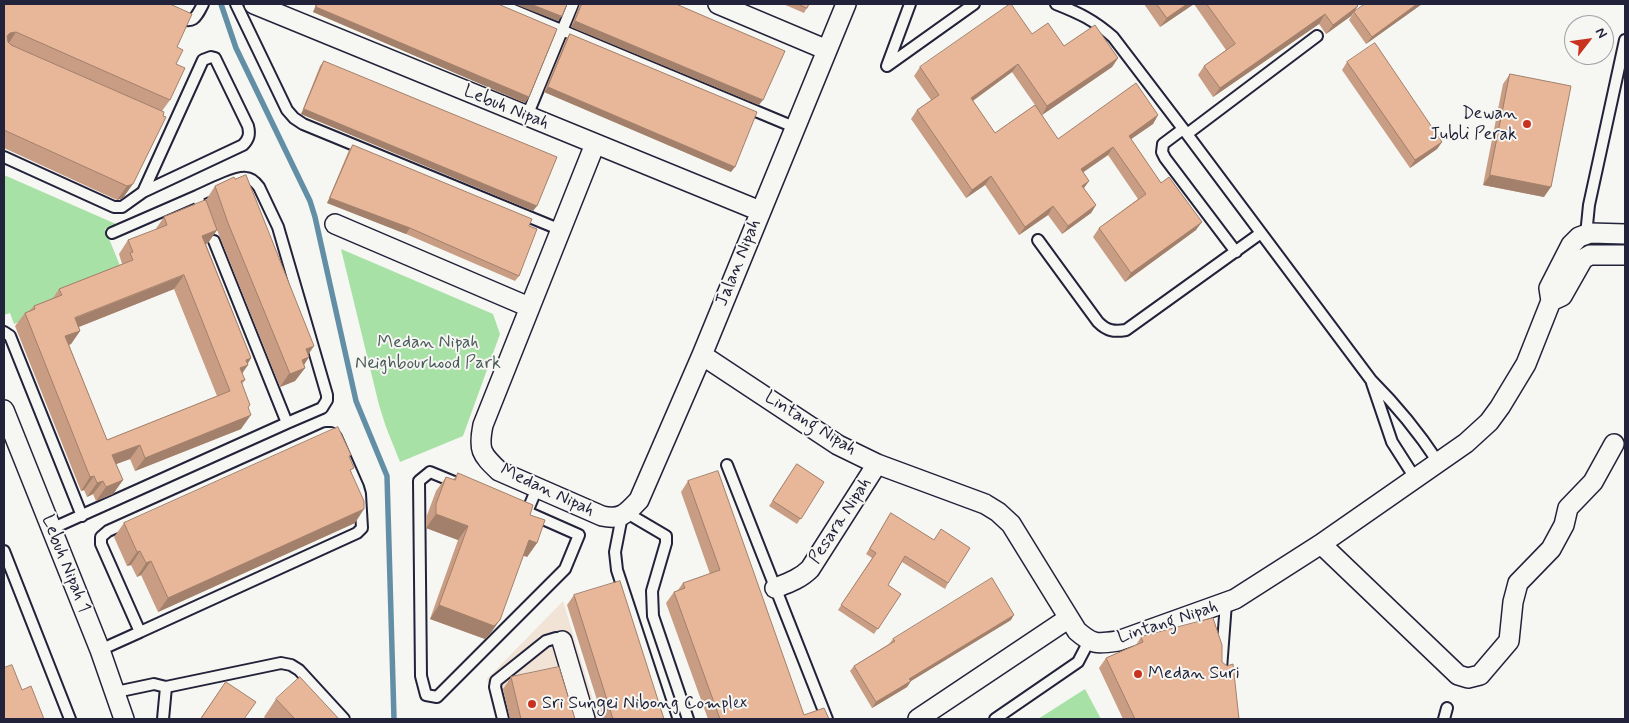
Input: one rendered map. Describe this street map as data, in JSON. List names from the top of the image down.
{
  "streets": {
    "street": [
      "Lebuh Nipah",
      "Jalan Nipah",
      "Lintang Nipah",
      "Medan Nipah",
      "Pesara Nipah",
      "Lebuh Nipah 1"
    ]
  },
  "crossings": [
    ["Lebuh Nipah", "Jalan Nipah"],
    ["Lebuh Nipah", "Medan Nipah"],
    ["Jalan Nipah", "Lintang Nipah"],
    ["Jalan Nipah", "Medan Nipah"],
    ["Lintang Nipah", "Pesara Nipah"]
  ],
  "parks": ["Medan Nipah Neighbourhood Park"],
  "places": ["Dewan Jubli Perak", "Medan Suri", "Sri Sungei Nibong Complex"],
  "north": "top right"
}
